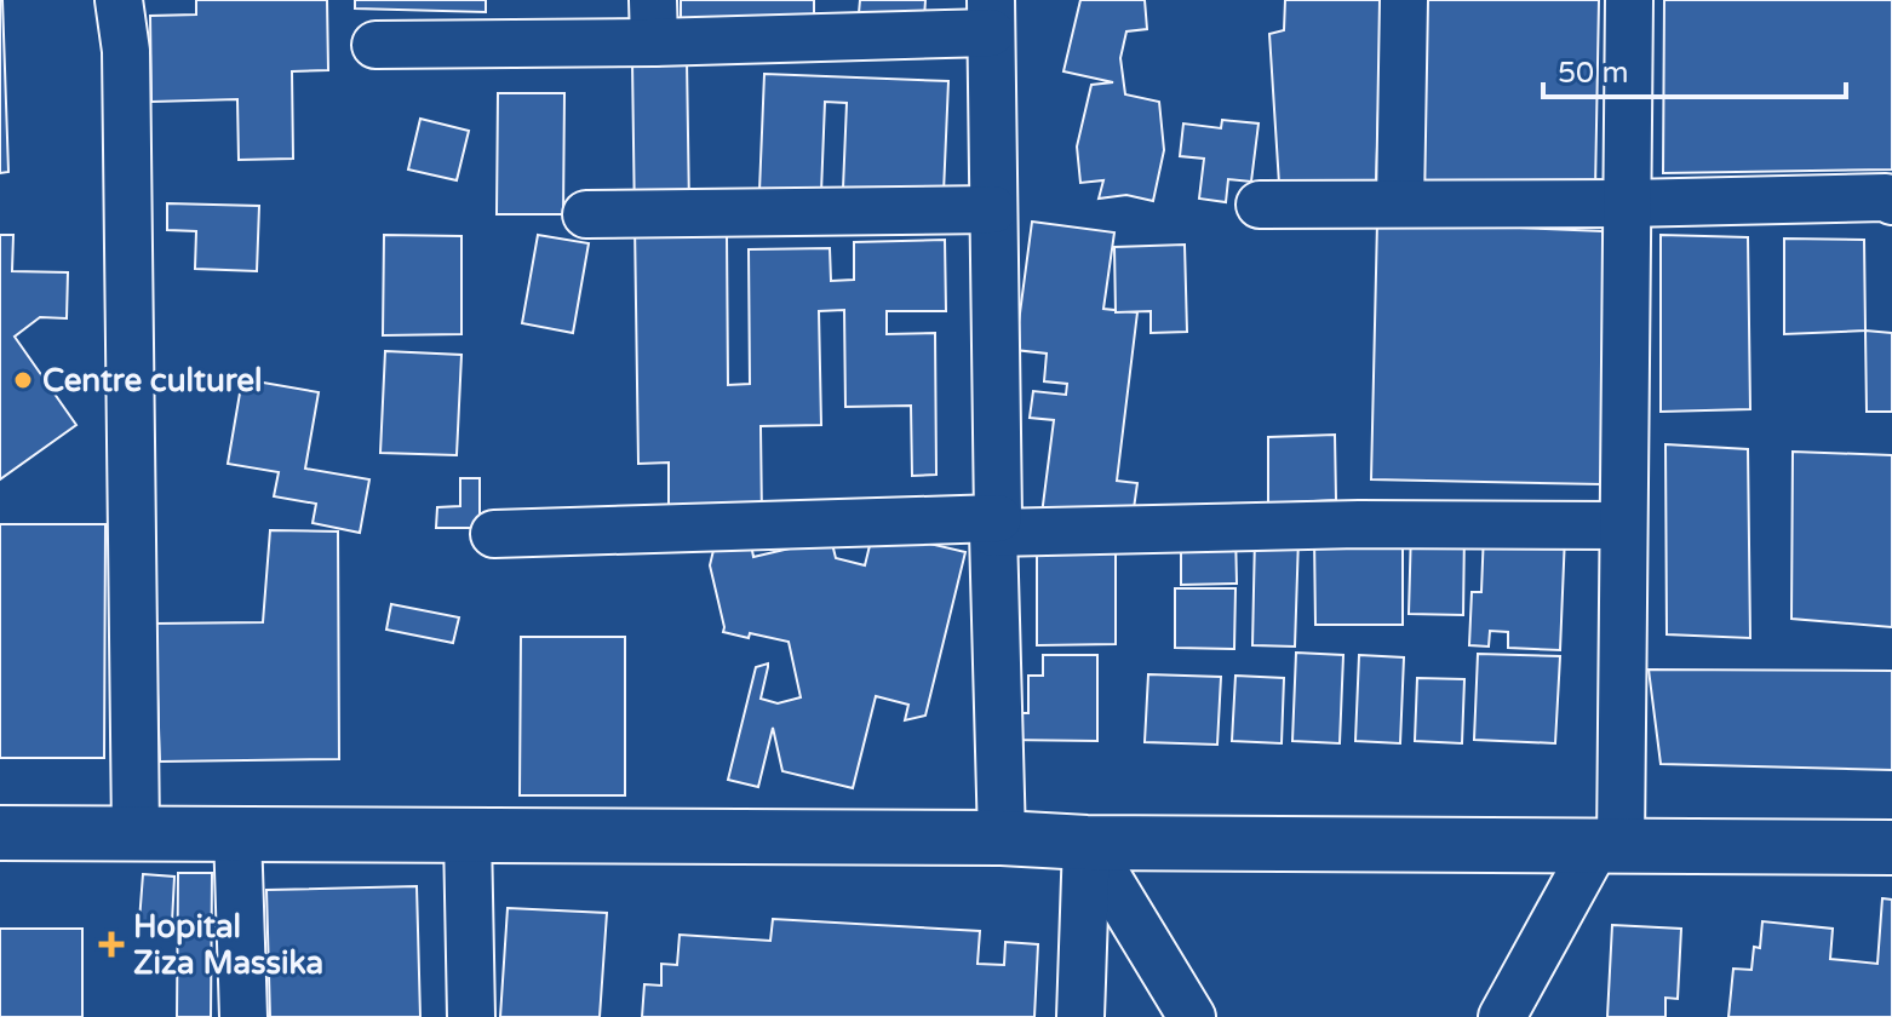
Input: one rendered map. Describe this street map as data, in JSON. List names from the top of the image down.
{
  "places": {
    "other": ["Centre culturel"],
    "health": ["Hopital Ziza Massika"]
  },
  "scale_bar": "50 m"
}
